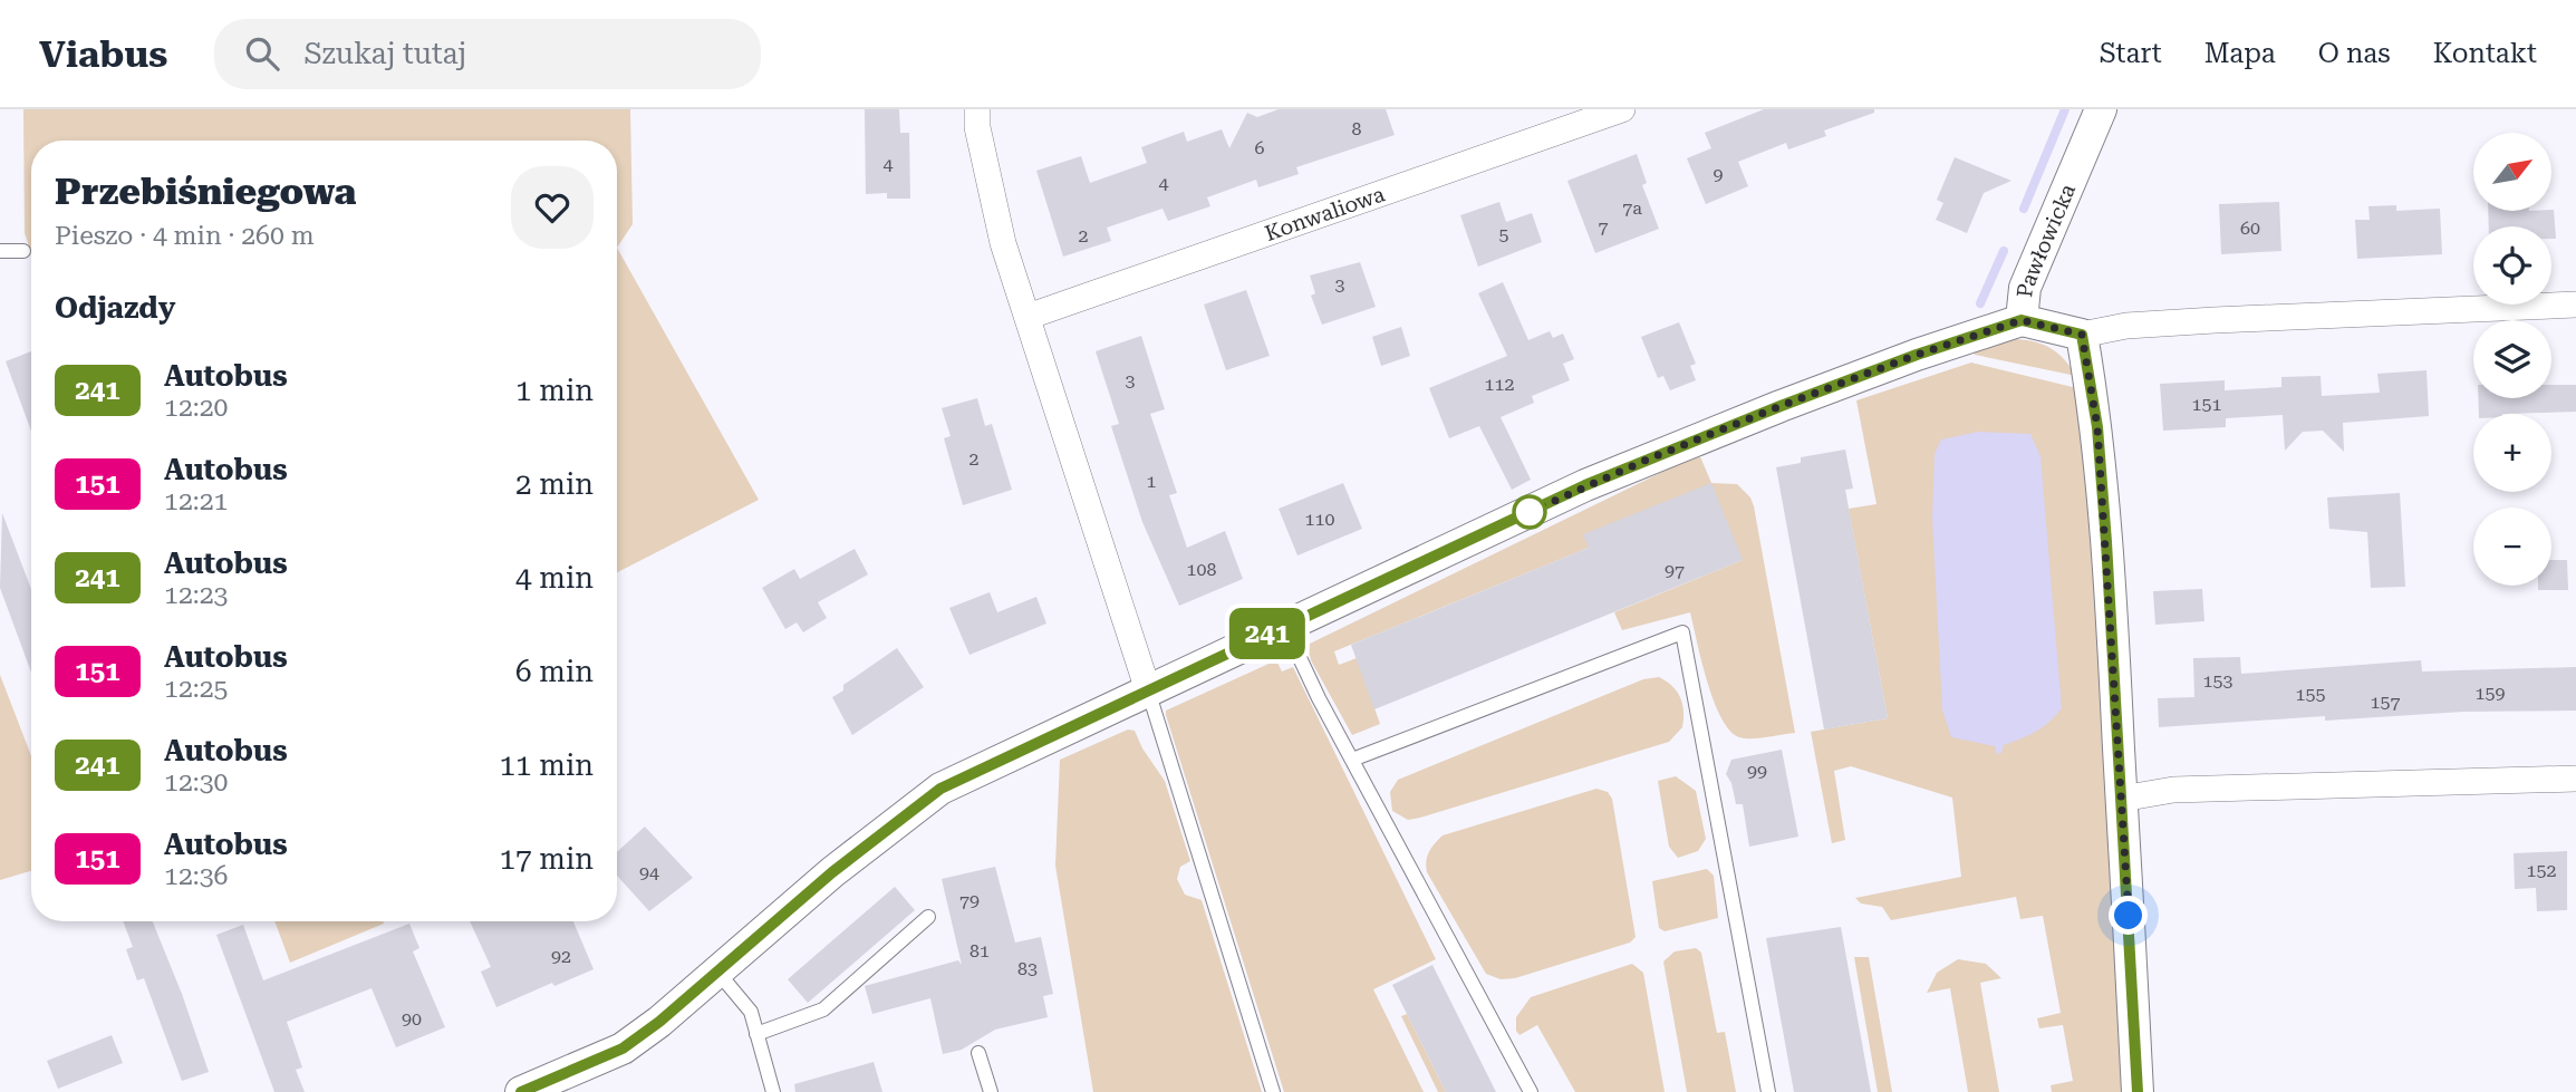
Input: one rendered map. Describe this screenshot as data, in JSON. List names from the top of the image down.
{
  "streets": {
    "street": ["Konwaliowa", "Pawłowicka"]
  },
  "lines": ["bus line 241"],
  "house_numbers": [
    "8",
    "6",
    "4",
    "9",
    "4",
    "7a",
    "7",
    "60",
    "5",
    "2",
    "3",
    "3",
    "112",
    "151",
    "2",
    "1",
    "110",
    "108",
    "97",
    "153",
    "159",
    "155",
    "157",
    "99",
    "152",
    "94",
    "79",
    "81",
    "92",
    "83",
    "90"
  ],
  "north": "top right",
  "page": {
    "header": "Viabus",
    "search": "Szukaj tutaj",
    "nav": [
      "Start",
      "Mapa",
      "O nas",
      "Kontakt"
    ],
    "on_map": "241",
    "map_buttons": ["+", "−"],
    "heading": [
      ["Przebiśniegowa", "Pieszo · 4 min · 260 m"],
      "Odjazdy"
    ],
    "list": [
      {
        "mark": "241",
        "name": "Autobus",
        "note": "12:20",
        "value": "1 min"
      },
      {
        "mark": "151",
        "name": "Autobus",
        "note": "12:21",
        "value": "2 min"
      },
      {
        "mark": "241",
        "name": "Autobus",
        "note": "12:23",
        "value": "4 min"
      },
      {
        "mark": "151",
        "name": "Autobus",
        "note": "12:25",
        "value": "6 min"
      },
      {
        "mark": "241",
        "name": "Autobus",
        "note": "12:30",
        "value": "11 min"
      },
      {
        "mark": "151",
        "name": "Autobus",
        "note": "12:36",
        "value": "17 min"
      }
    ]
  }
}
